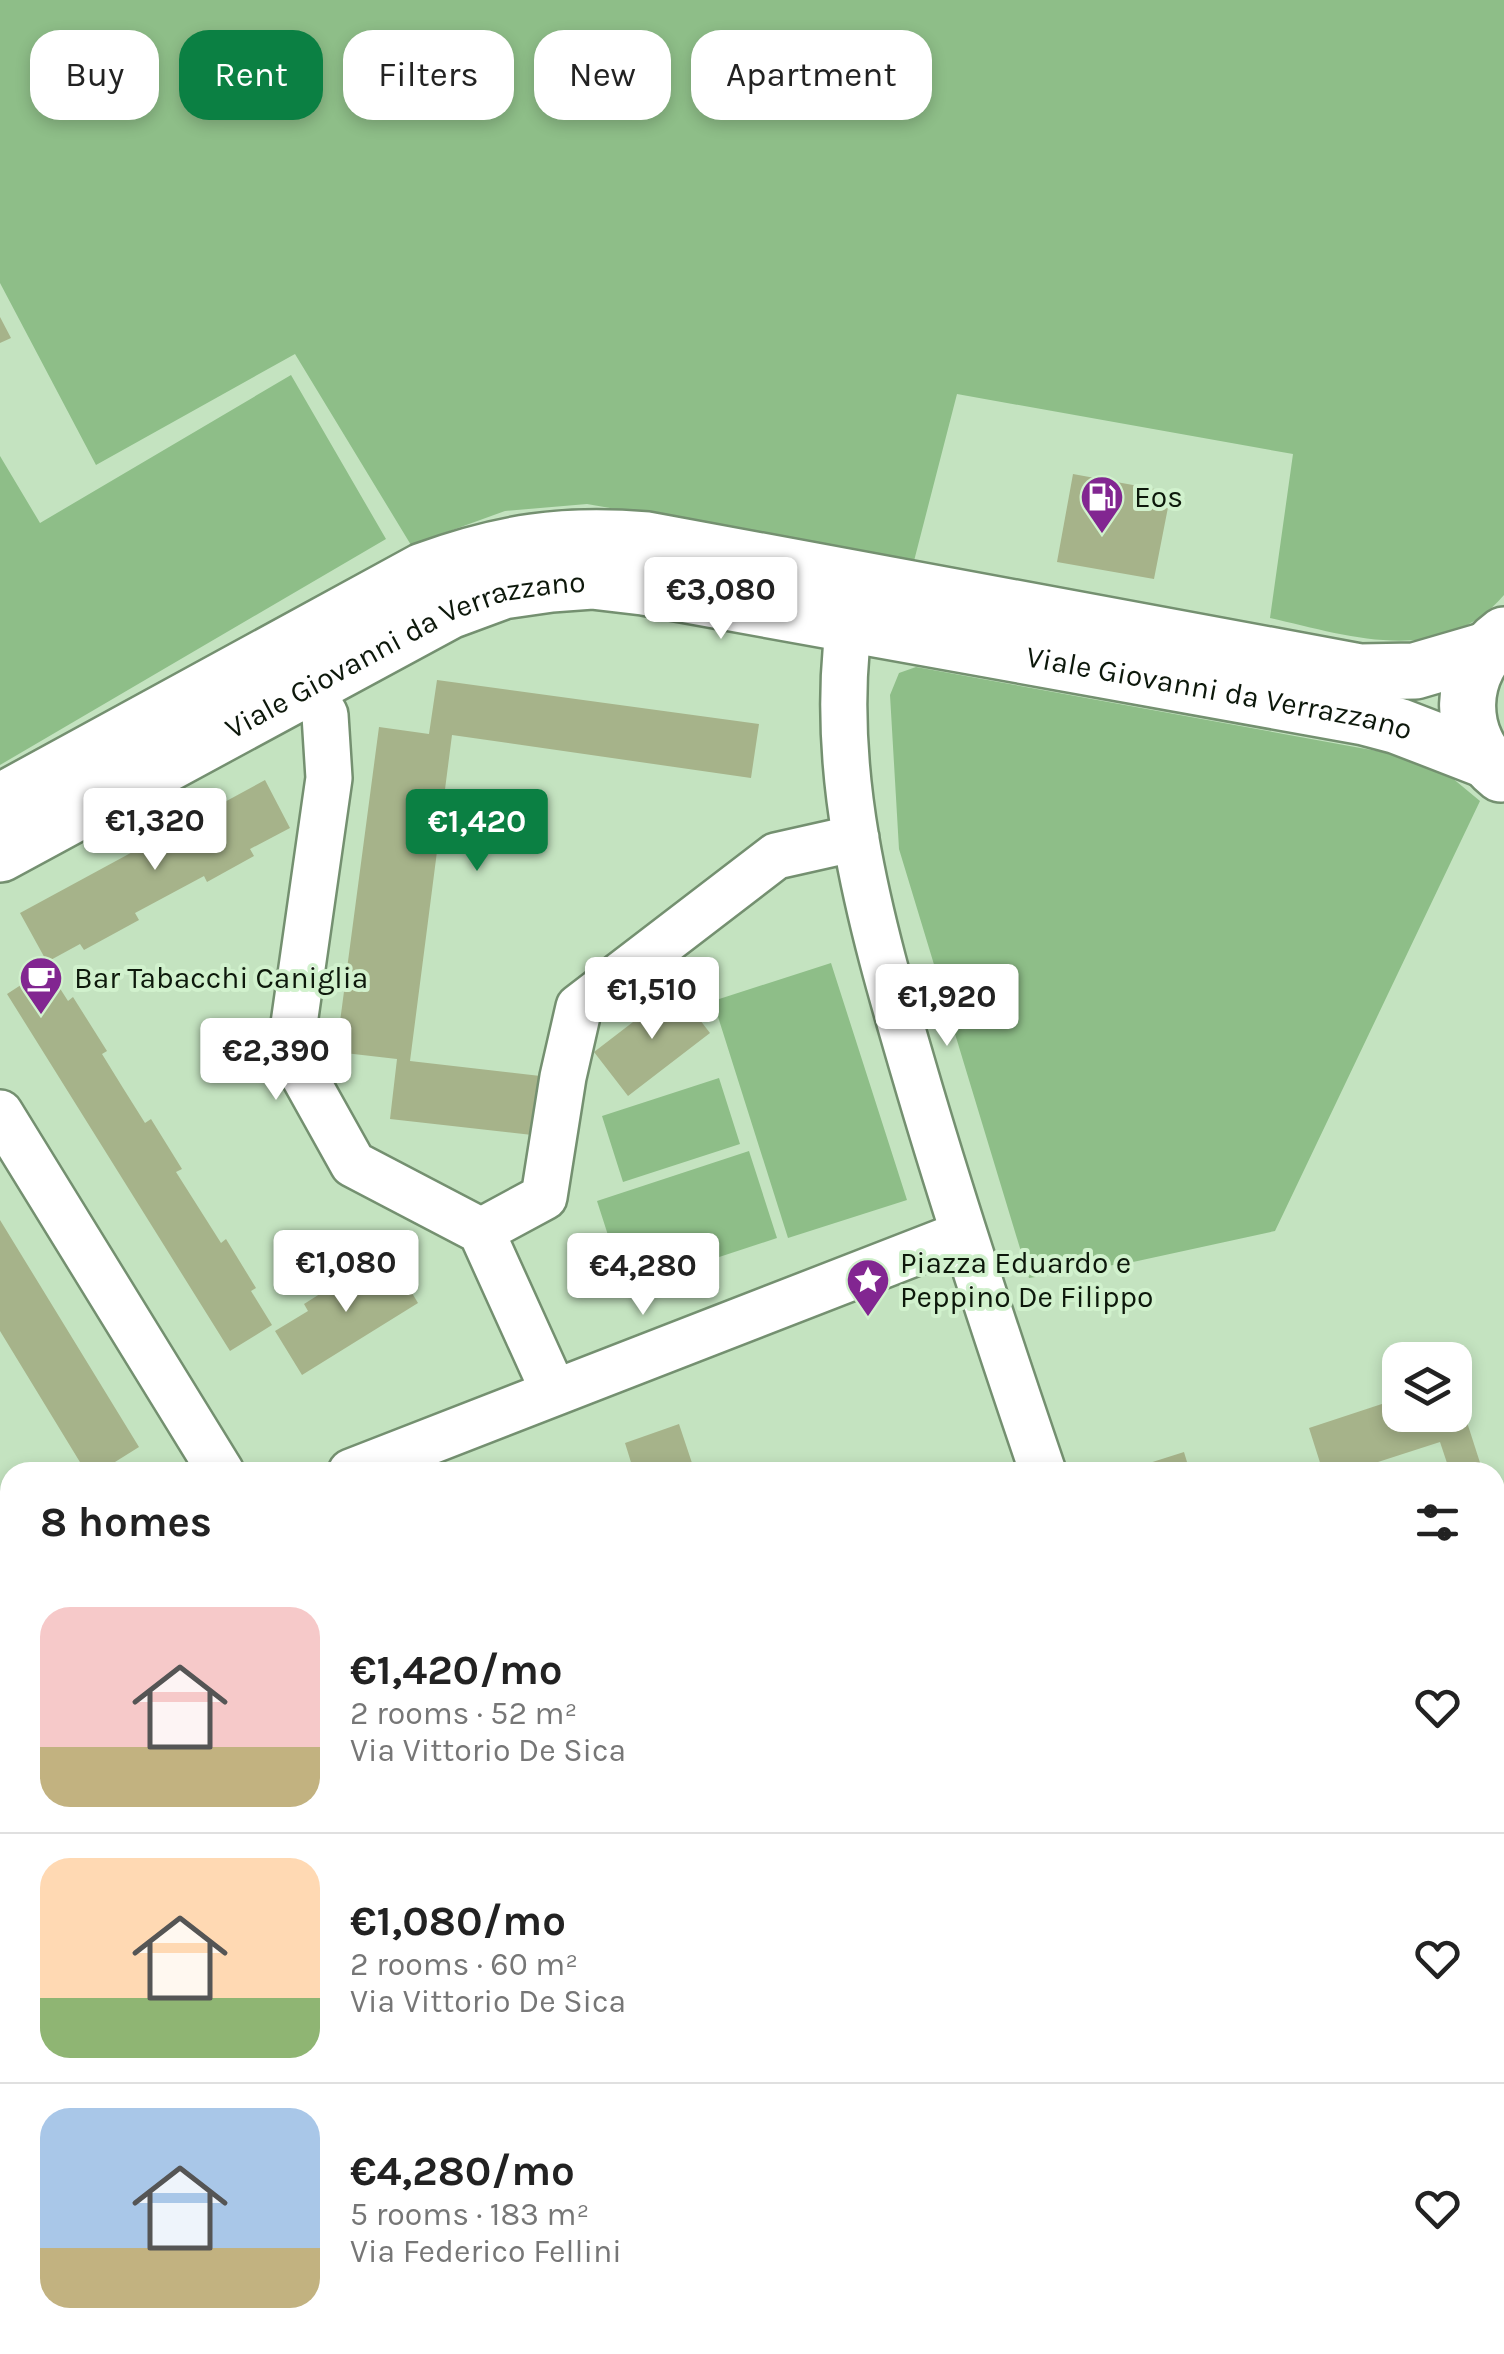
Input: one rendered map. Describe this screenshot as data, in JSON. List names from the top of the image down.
{
  "streets": {
    "main road": ["Viale Giovanni da Verrazzano"]
  },
  "places": {
    "fuel station": ["Eos"],
    "cafe": ["Bar Tabacchi Caniglia"],
    "place": ["Piazza Eduardo e Peppino De Filippo"]
  },
  "page": {
    "chip": [
      "Buy",
      "Rent",
      "Filters",
      "New",
      "Apartment"
    ],
    "price": [
      "€3,080",
      "€1,320",
      "€1,420",
      "€1,510",
      "€1,920",
      "€2,390",
      "€1,080",
      "€4,280"
    ],
    "heading": "8 homes",
    "list": [
      {
        "name": "€1,420/mo",
        "note": "2 rooms · 52 m² · Via Vittorio De Sica"
      },
      {
        "name": "€1,080/mo",
        "note": "2 rooms · 60 m² · Via Vittorio De Sica"
      },
      {
        "name": "€4,280/mo",
        "note": "5 rooms · 183 m² · Via Federico Fellini"
      }
    ]
  }
}
